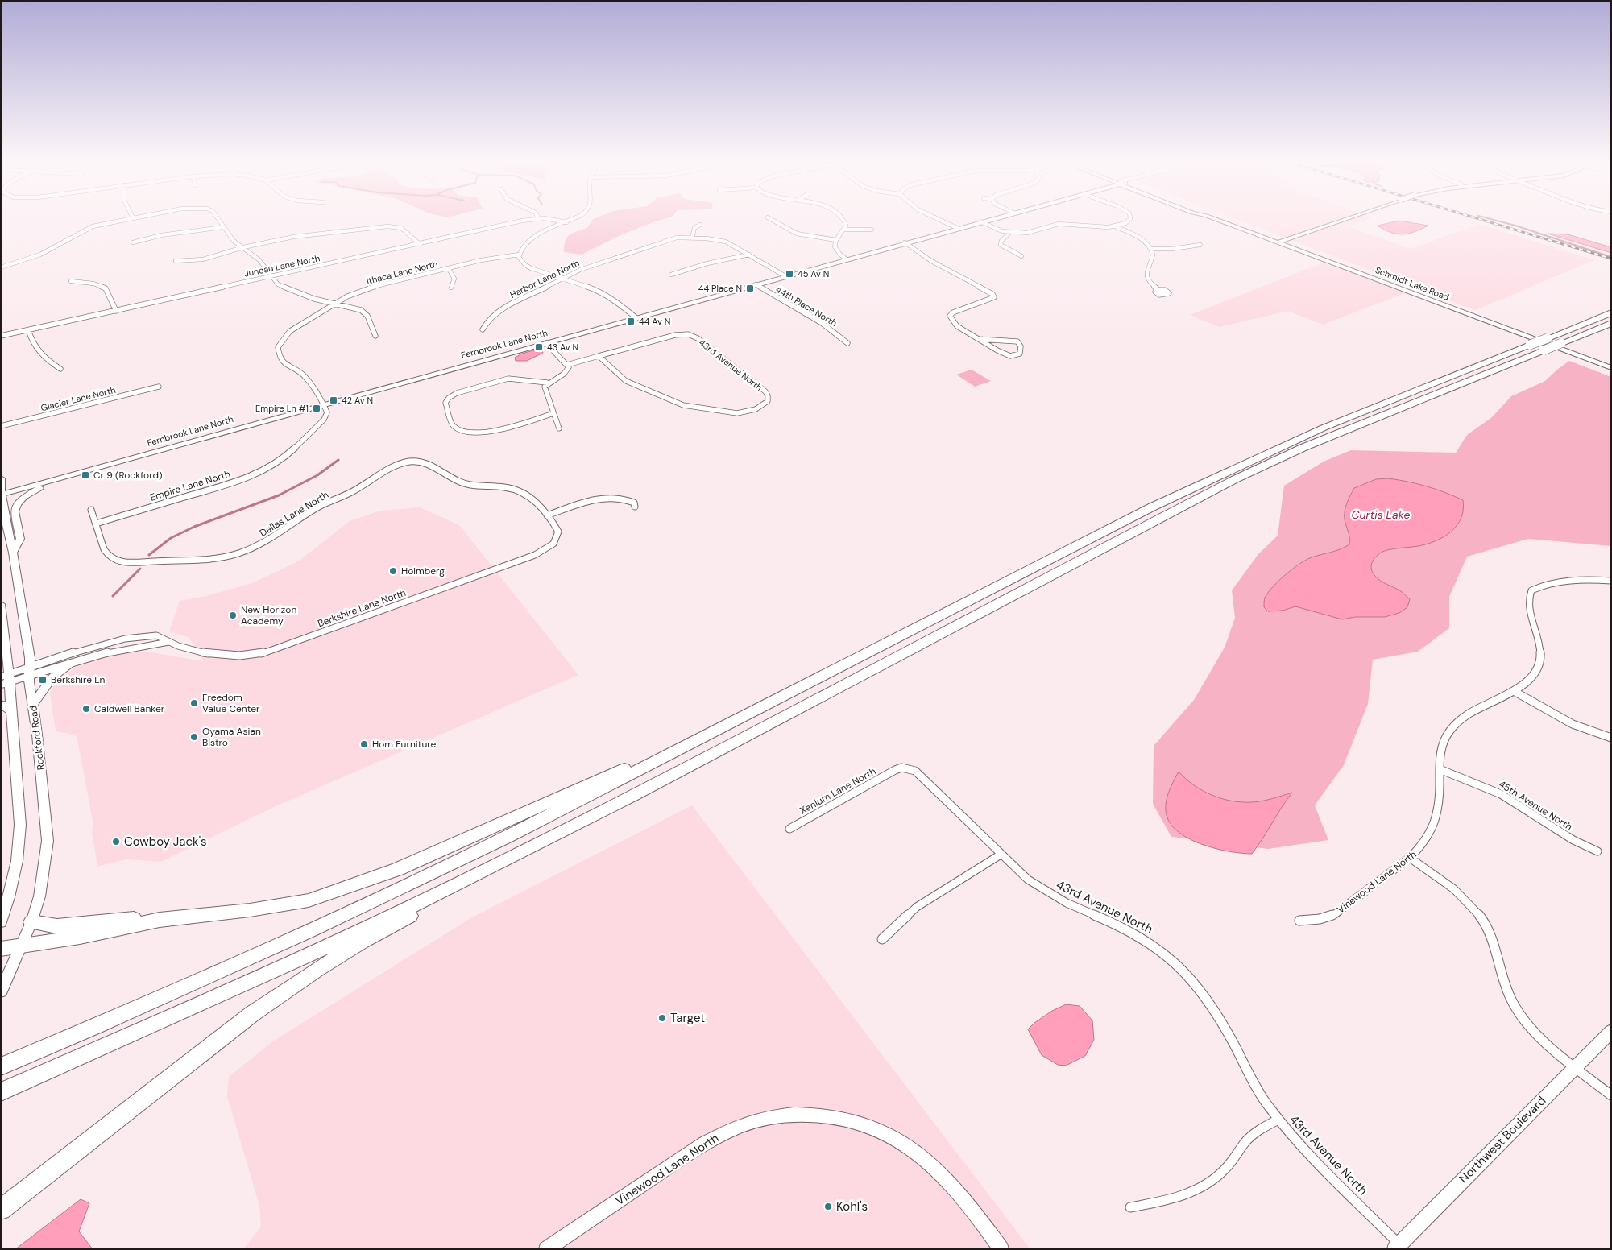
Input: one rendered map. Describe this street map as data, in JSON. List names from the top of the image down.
{
  "streets": {
    "street": [
      "Juneau Lane North",
      "Ithaca Lane North",
      "Harbor Lane North",
      "Schmidt Lake Road",
      "44th Place North",
      "Fernbrook Lane North",
      "43rd Avenue North",
      "Glacier Lane North",
      "Empire Lane North",
      "Dallas Lane North",
      "Berkshire Lane North",
      "Rockford Road",
      "Xenium Lane North",
      "45th Avenue North",
      "Vinewood Lane North",
      "Northwest Boulevard"
    ]
  },
  "crossings": [
    ["Ithaca Lane North", "Fernbrook Lane North"],
    ["Ithaca Lane North", "Empire Lane North"],
    ["44th Place North", "Fernbrook Lane North"],
    ["Fernbrook Lane North", "Empire Lane North"],
    ["Fernbrook Lane North", "Rockford Road"],
    ["43rd Avenue North", "Xenium Lane North"],
    ["43rd Avenue North", "Northwest Boulevard"],
    ["Empire Lane North", "Dallas Lane North"],
    ["Dallas Lane North", "Berkshire Lane North"],
    ["Berkshire Lane North", "Rockford Road"],
    ["45th Avenue North", "Vinewood Lane North"]
  ],
  "water": ["Curtis Lake"],
  "places": {
    "transit": [
      "45 Av N",
      "44 Place N",
      "44 Av N",
      "43 Av N",
      "42 Av N",
      "Empire Ln #1",
      "Cr 9 (Rockford)",
      "Berkshire Ln"
    ],
    "other": [
      "Holmberg",
      "New Horizon Academy",
      "Freedom Value Center",
      "Caldwell Banker",
      "Oyama Asian Bistro",
      "Hom Furniture",
      "Cowboy Jack's",
      "Target",
      "Kohl's"
    ]
  }
}
